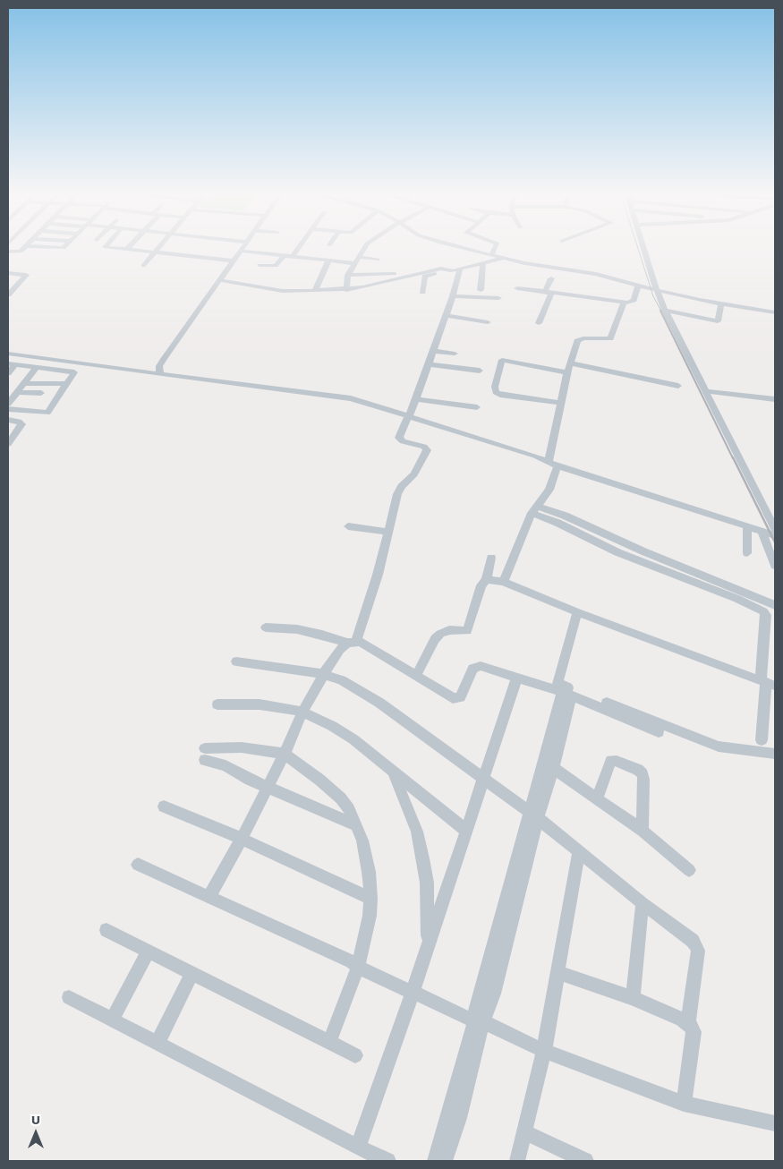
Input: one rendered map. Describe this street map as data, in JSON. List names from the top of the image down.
{
  "north": "top"
}
